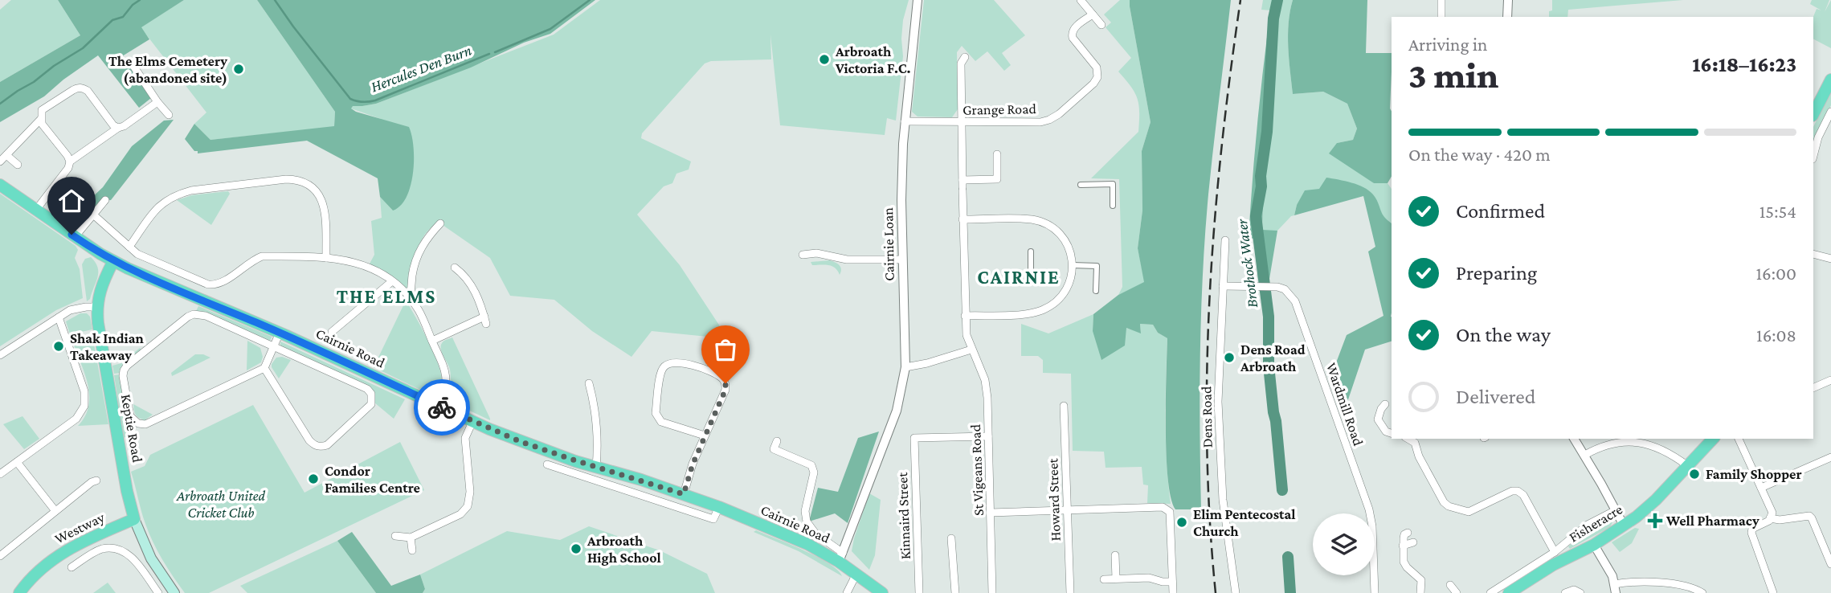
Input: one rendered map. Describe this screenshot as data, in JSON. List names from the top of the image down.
{
  "streets": {
    "main road": [
      "Cairnie Road",
      "Keptie Road",
      "Fisheracre",
      "Westway"
    ],
    "street": [
      "Grange Road",
      "Cairnie Loan",
      "Wardmill Road",
      "Dens Road",
      "St Vigeans Road",
      "Howard Street",
      "Kinnaird Street"
    ]
  },
  "crossings": [
    ["Grange Road", "Cairnie Loan"],
    ["Cairnie Loan", "Cairnie Road"],
    ["Cairnie Road", "Keptie Road"],
    ["Wardmill Road", "Dens Road"],
    ["Keptie Road", "Westway"],
    ["St Vigeans Road", "Kinnaird Street"]
  ],
  "districts": ["CAIRNIE", "THE ELMS"],
  "water": ["Hercules Den Burn", "Brothock Water"],
  "parks": ["Arbroath United Cricket Club"],
  "places": {
    "other": [
      "Arbroath Victoria F.C.",
      "The Elms Cemetery (abandoned site)",
      "Shak Indian Takeaway",
      "Dens Road Arbroath",
      "Family Shopper",
      "Condor Families Centre",
      "Elim Pentecostal Church",
      "Arbroath High School"
    ],
    "health": ["Well Pharmacy"]
  },
  "page": {
    "heading": ["3 min", "Arriving in", "16:18–16:23"],
    "bar": "On the way · 420 m",
    "list": [
      ["Confirmed", "15:54"],
      ["Preparing", "16:00"],
      ["On the way", "16:08"],
      "Delivered"
    ]
  }
}
